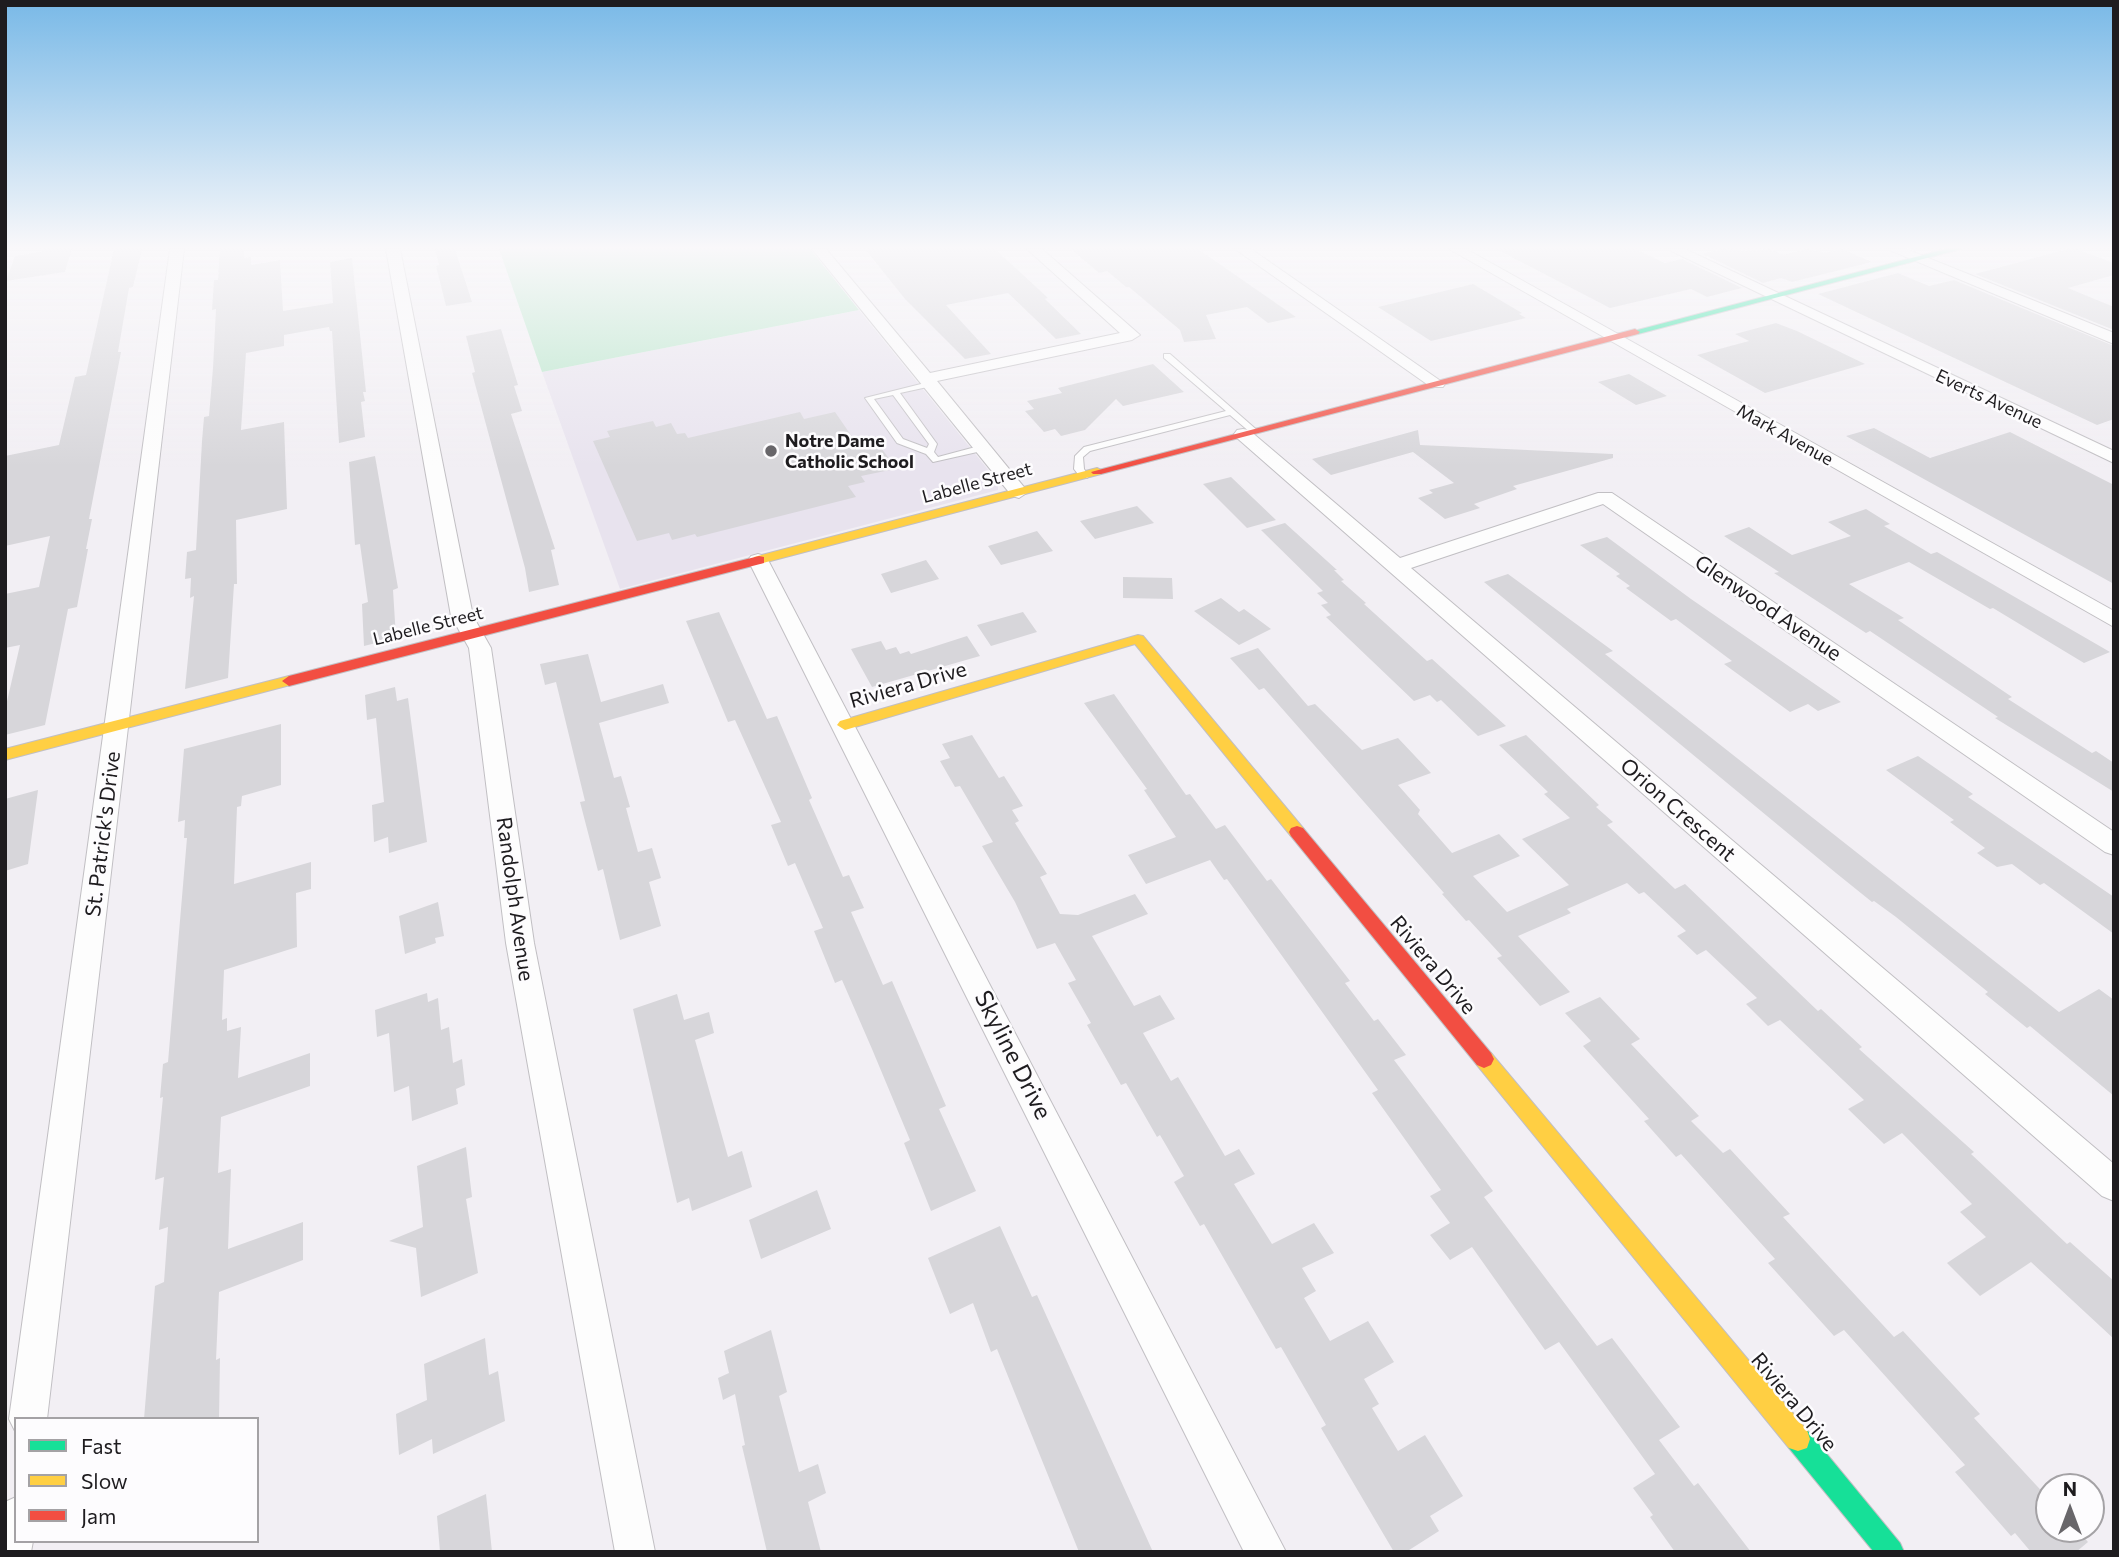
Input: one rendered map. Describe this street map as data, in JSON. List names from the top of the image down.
{
  "streets": {
    "street": [
      "Everts Avenue",
      "Mark Avenue",
      "Labelle Street",
      "Glenwood Avenue",
      "Riviera Drive",
      "Orion Crescent",
      "St. Patrick's Drive",
      "Randolph Avenue",
      "Skyline Drive"
    ]
  },
  "crossings": [
    ["Mark Avenue", "Labelle Street"],
    ["Labelle Street", "Orion Crescent"],
    ["Labelle Street", "St. Patrick's Drive"],
    ["Labelle Street", "Randolph Avenue"],
    ["Labelle Street", "Skyline Drive"],
    ["Glenwood Avenue", "Orion Crescent"],
    ["Riviera Drive", "Skyline Drive"]
  ],
  "places": ["Notre Dame Catholic School"],
  "legend": ["Fast", "Slow", "Jam"],
  "north": "top"
}
